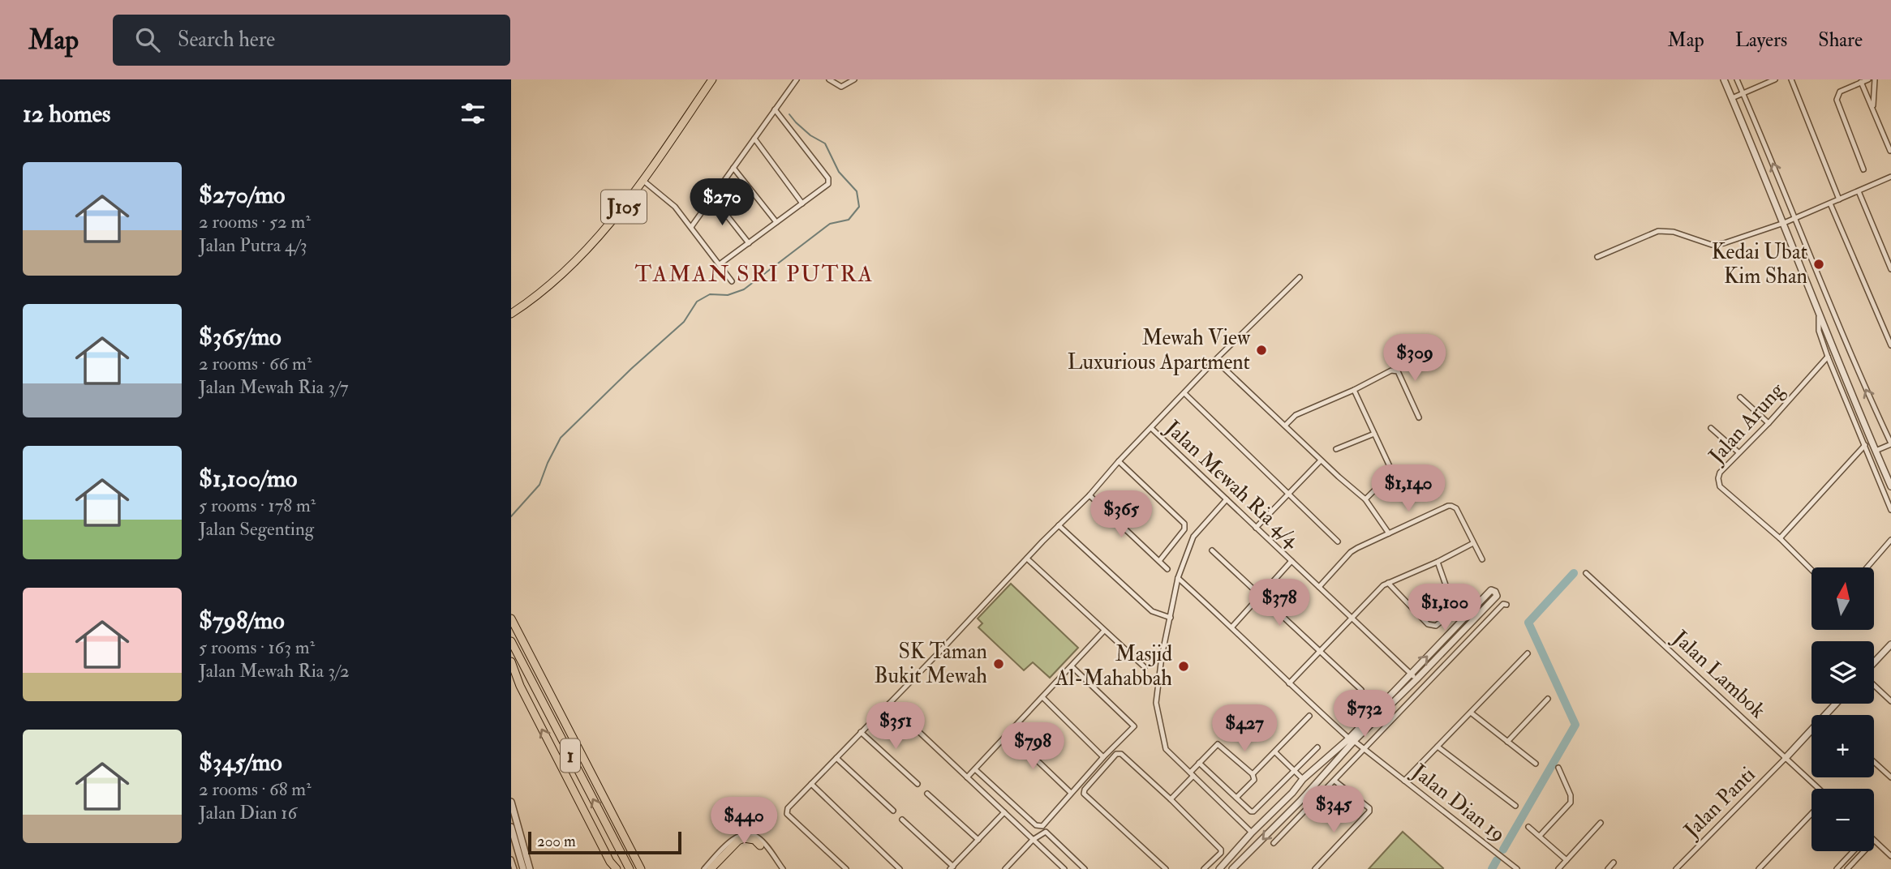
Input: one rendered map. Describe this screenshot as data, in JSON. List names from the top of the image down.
{
  "streets": {
    "main road": ["J105", "1"],
    "street": [
      "Jalan Arung",
      "Jalan Mewah Ria 4/4",
      "Jalan Lambok",
      "Jalan Panti",
      "Jalan Dian 19"
    ]
  },
  "crossings": [
    ["Jalan Lambok", "Jalan Panti"]
  ],
  "districts": ["TAMAN SRI PUTRA"],
  "places": [
    "Kedai Ubat Kim Shan",
    "Mewah View Luxurious Apartment",
    "SK Taman Bukit Mewah",
    "Masjid Al-Mahabbah"
  ],
  "scale_bar": "200 m",
  "north": "top",
  "page": {
    "header": "Map",
    "search": "Search here",
    "nav": ["Map", "Layers", "Share"],
    "heading": "12 homes",
    "list": [
      {
        "name": "$270/mo",
        "note": "2 rooms · 52 m² · Jalan Putra 4/3"
      },
      {
        "name": "$365/mo",
        "note": "2 rooms · 66 m² · Jalan Mewah Ria 3/7"
      },
      {
        "name": "$1,100/mo",
        "note": "5 rooms · 178 m² · Jalan Segenting"
      },
      {
        "name": "$798/mo",
        "note": "5 rooms · 163 m² · Jalan Mewah Ria 3/2"
      },
      {
        "name": "$345/mo",
        "note": "2 rooms · 68 m² · Jalan Dian 16"
      }
    ],
    "price": [
      "$270",
      "$309",
      "$1,140",
      "$365",
      "$378",
      "$1,100",
      "$732",
      "$351",
      "$427",
      "$798",
      "$345",
      "$440"
    ],
    "map_buttons": ["+", "−"],
    "scale": "200 m"
  }
}
